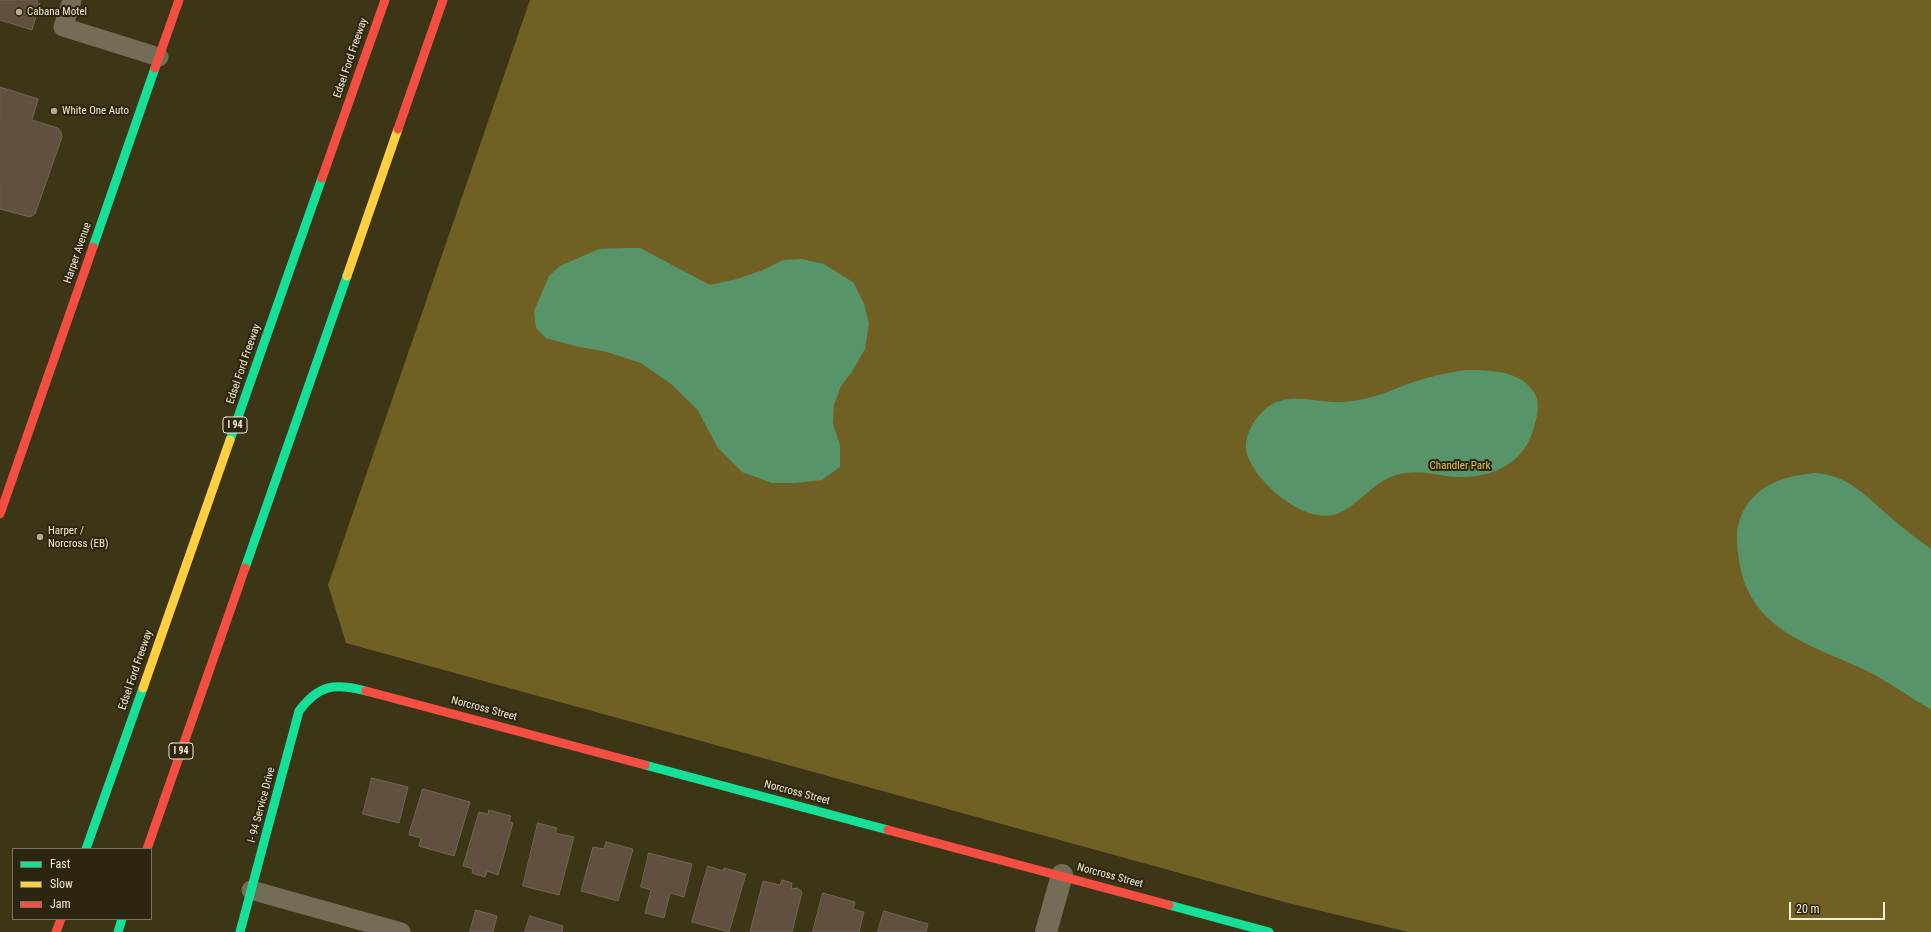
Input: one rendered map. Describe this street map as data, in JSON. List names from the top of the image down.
{
  "streets": {
    "main road": [
      "Edsel Ford Freeway",
      "Harper Avenue",
      "I 94",
      "Norcross Street",
      "I- 94 Service Drive"
    ]
  },
  "crossings": [
    ["Norcross Street", "I- 94 Service Drive"]
  ],
  "parks": ["Chandler Park"],
  "places": ["Cabana Motel", "White One Auto", "Harper / Norcross (EB)"],
  "legend": ["Fast", "Slow", "Jam"],
  "scale_bar": "20 m"
}
